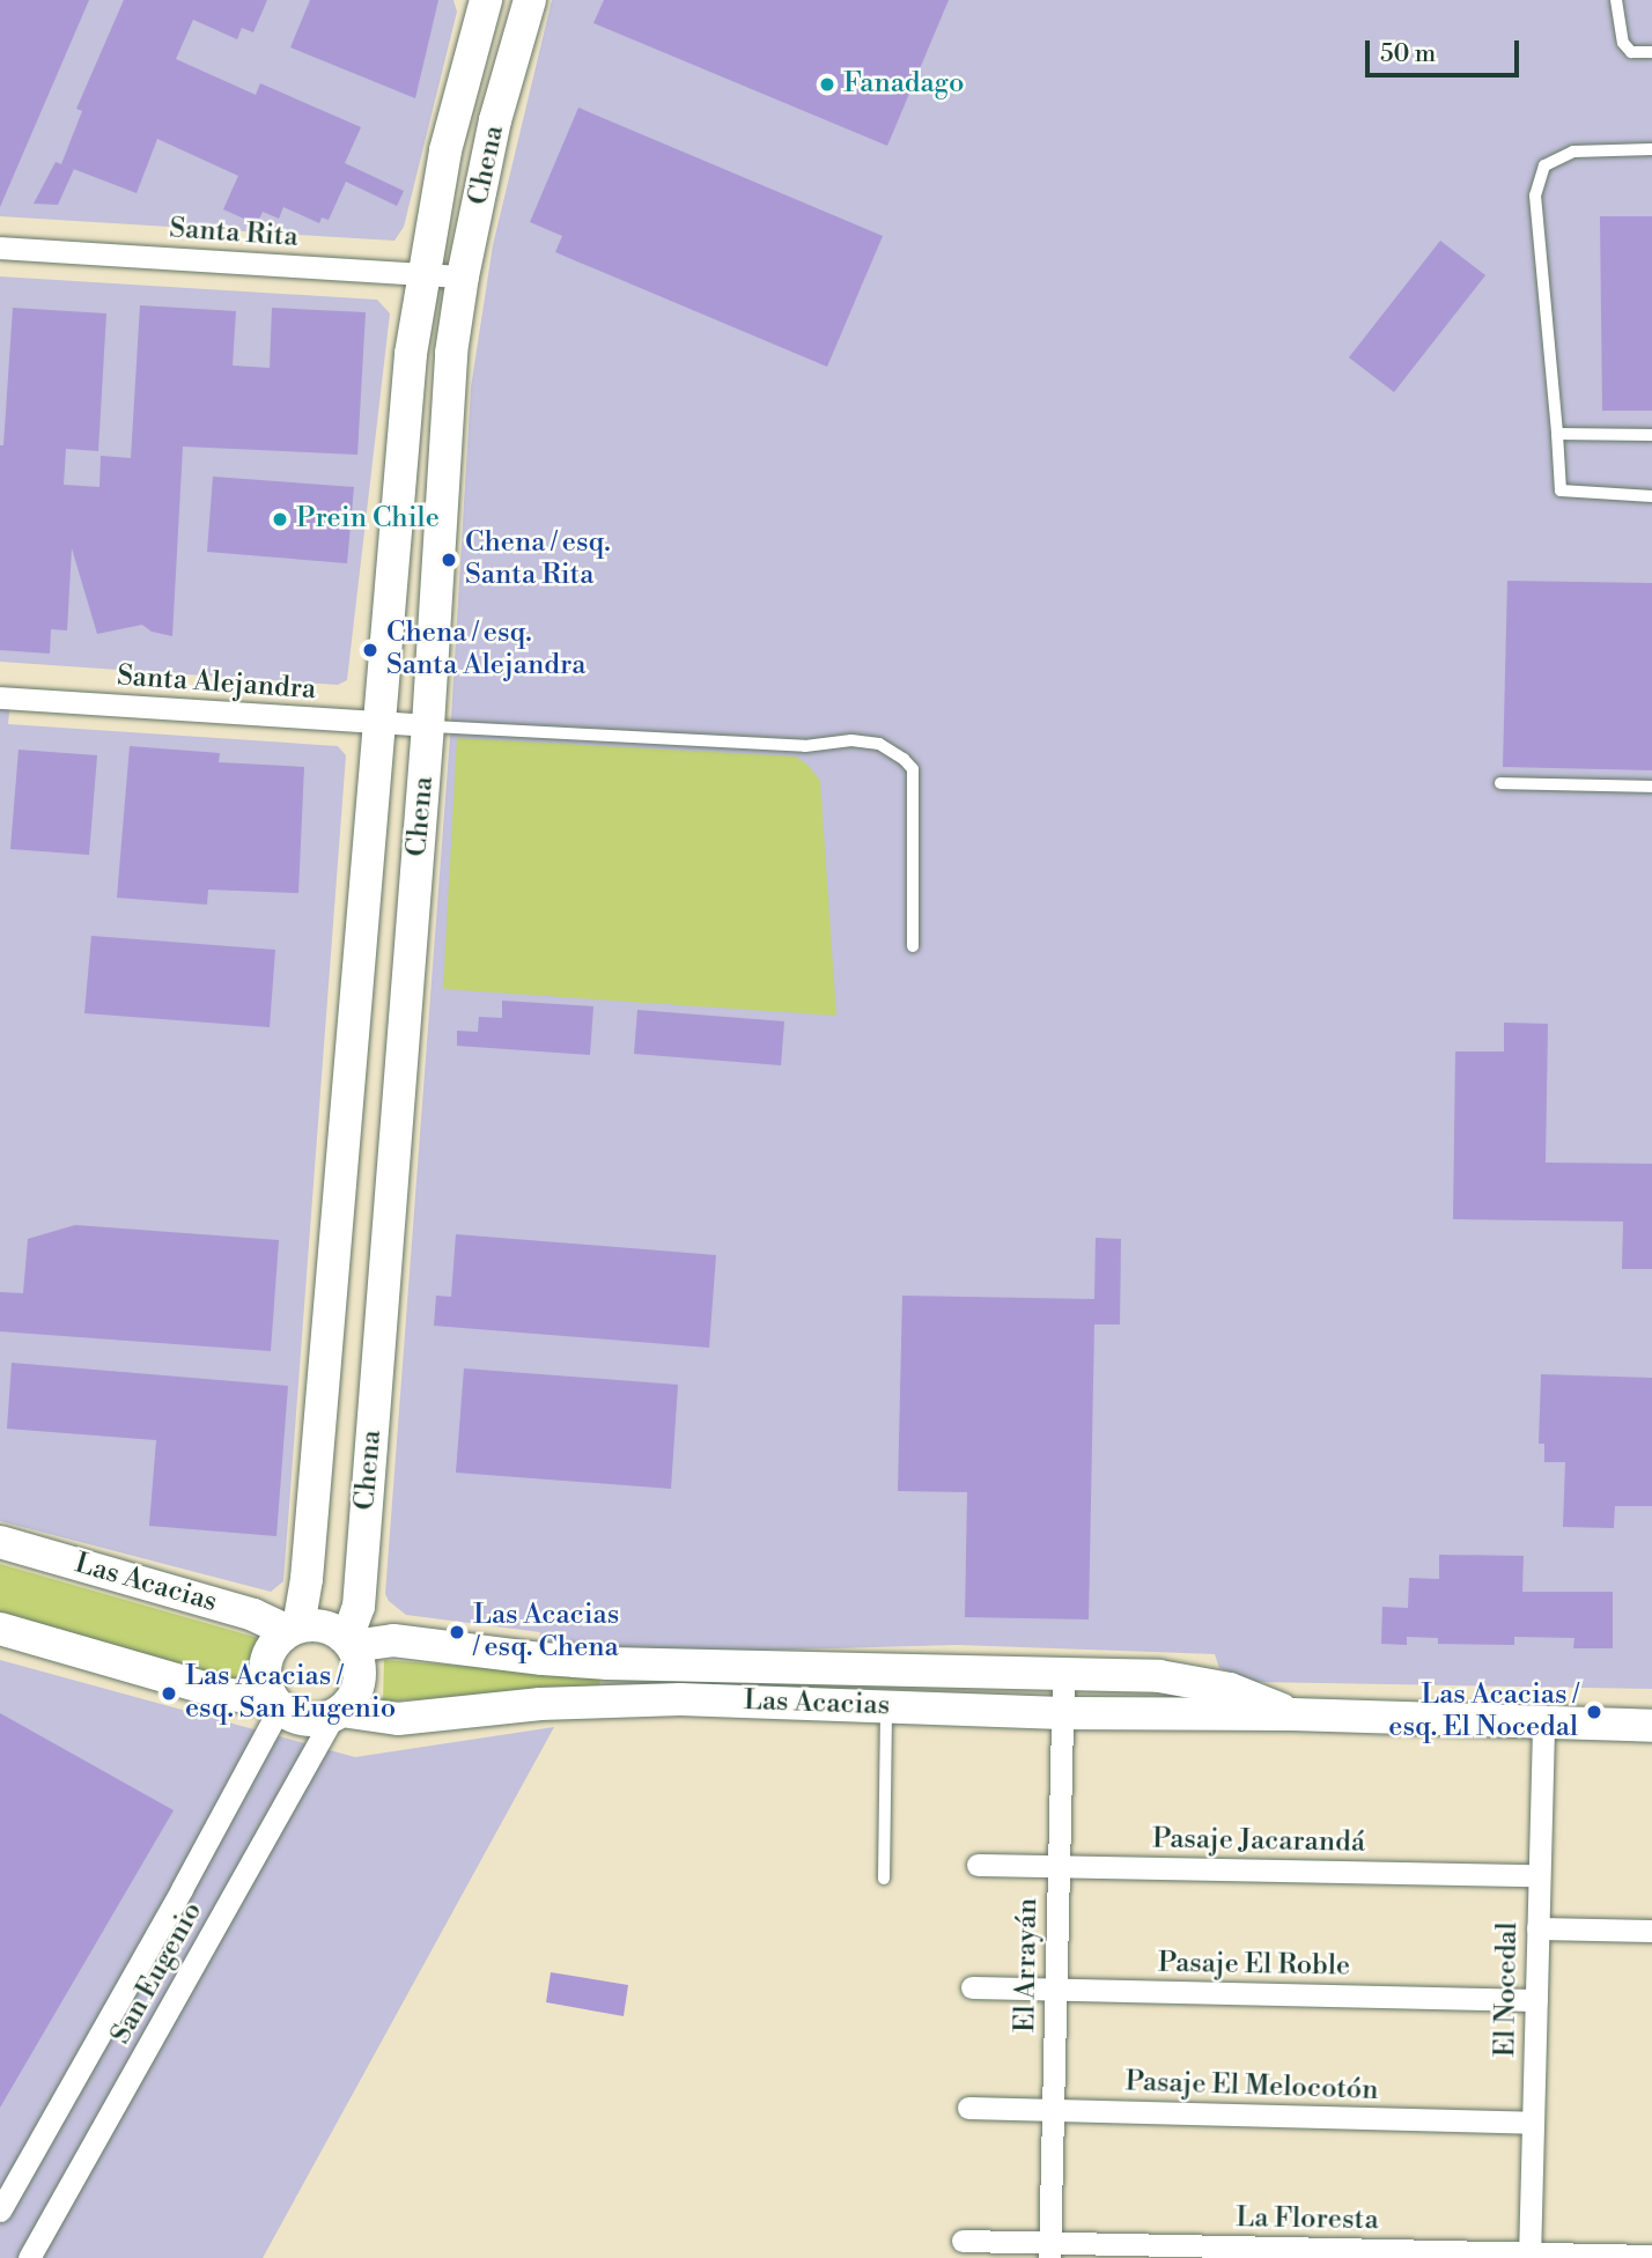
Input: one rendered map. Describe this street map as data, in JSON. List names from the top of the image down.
{
  "streets": {
    "street": [
      "Chena",
      "Santa Rita",
      "Santa Alejandra",
      "Las Acacias",
      "Pasaje Jacarandá",
      "El Arrayán",
      "Pasaje El Roble",
      "San Eugenio",
      "El Nocedal",
      "Pasaje El Melocotón",
      "La Floresta"
    ]
  },
  "crossings": [
    ["Chena", "Santa Rita"],
    ["Chena", "Santa Alejandra"],
    ["Chena", "Las Acacias"],
    ["Chena", "San Eugenio"],
    ["Las Acacias", "El Arrayán"],
    ["Las Acacias", "San Eugenio"],
    ["Las Acacias", "El Nocedal"],
    ["Pasaje Jacarandá", "El Arrayán"],
    ["Pasaje Jacarandá", "El Nocedal"],
    ["El Arrayán", "Pasaje El Roble"],
    ["El Arrayán", "Pasaje El Melocotón"],
    ["El Arrayán", "La Floresta"],
    ["Pasaje El Roble", "El Nocedal"],
    ["El Nocedal", "Pasaje El Melocotón"],
    ["El Nocedal", "La Floresta"]
  ],
  "places": [
    "Fanadago",
    "Prein Chile",
    "Chena / esq. Santa Rita",
    "Chena / esq. Santa Alejandra",
    "Las Acacias / esq. Chena",
    "Las Acacias / esq. San Eugenio",
    "Las Acacias / esq. El Nocedal"
  ],
  "scale_bar": "50 m"
}
